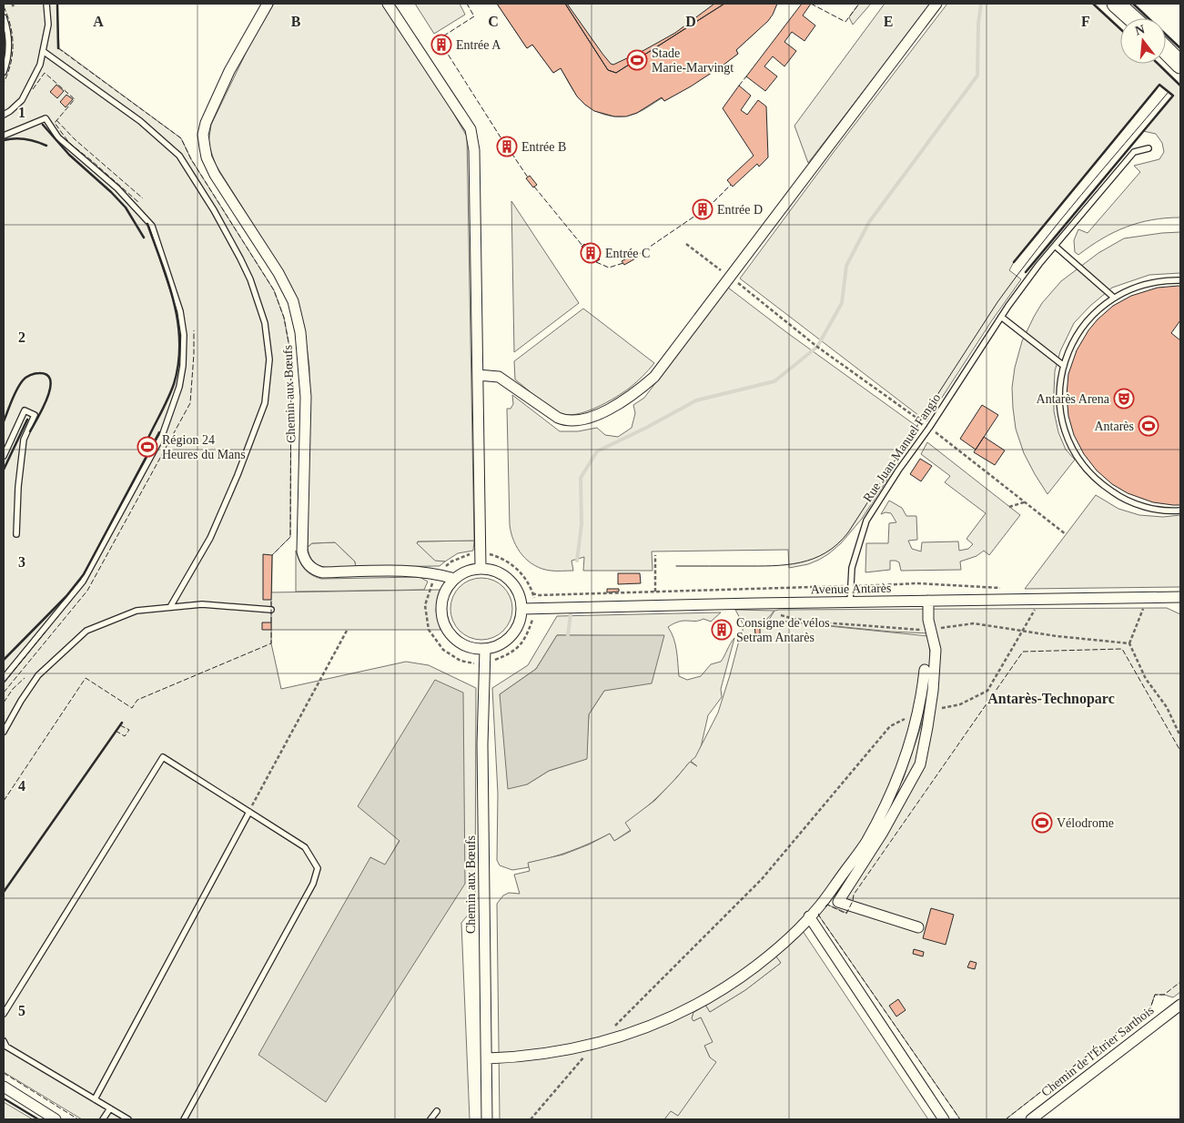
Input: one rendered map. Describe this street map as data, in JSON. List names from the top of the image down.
{
  "streets": {
    "street": ["Chemin aux Bœufs", "Avenue Antarès", "Chemin de l'Étrier Sarthois"],
    "lane": ["Rue Juan Manuel Fangio"]
  },
  "crossings": [
    ["Chemin aux Bœufs", "Avenue Antarès"],
    ["Rue Juan Manuel Fangio", "Avenue Antarès"]
  ],
  "districts": ["Antarès-Technoparc"],
  "places": {
    "building": [
      "Entrée A",
      "Entrée B",
      "Entrée D",
      "Entrée C",
      "Consigne de vélos Setram Antarès"
    ],
    "sports": [
      "Stade Marie-Marvingt",
      "Antarès",
      "Région 24 Heures du Mans",
      "Vélodrome"
    ],
    "theatre": ["Antarès Arena"]
  },
  "north": "top",
  "grid": {
    "columns": [
      "A",
      "B",
      "C",
      "D",
      "E",
      "F"
    ],
    "rows": [
      "1",
      "2",
      "3",
      "4",
      "5"
    ]
  }
}
